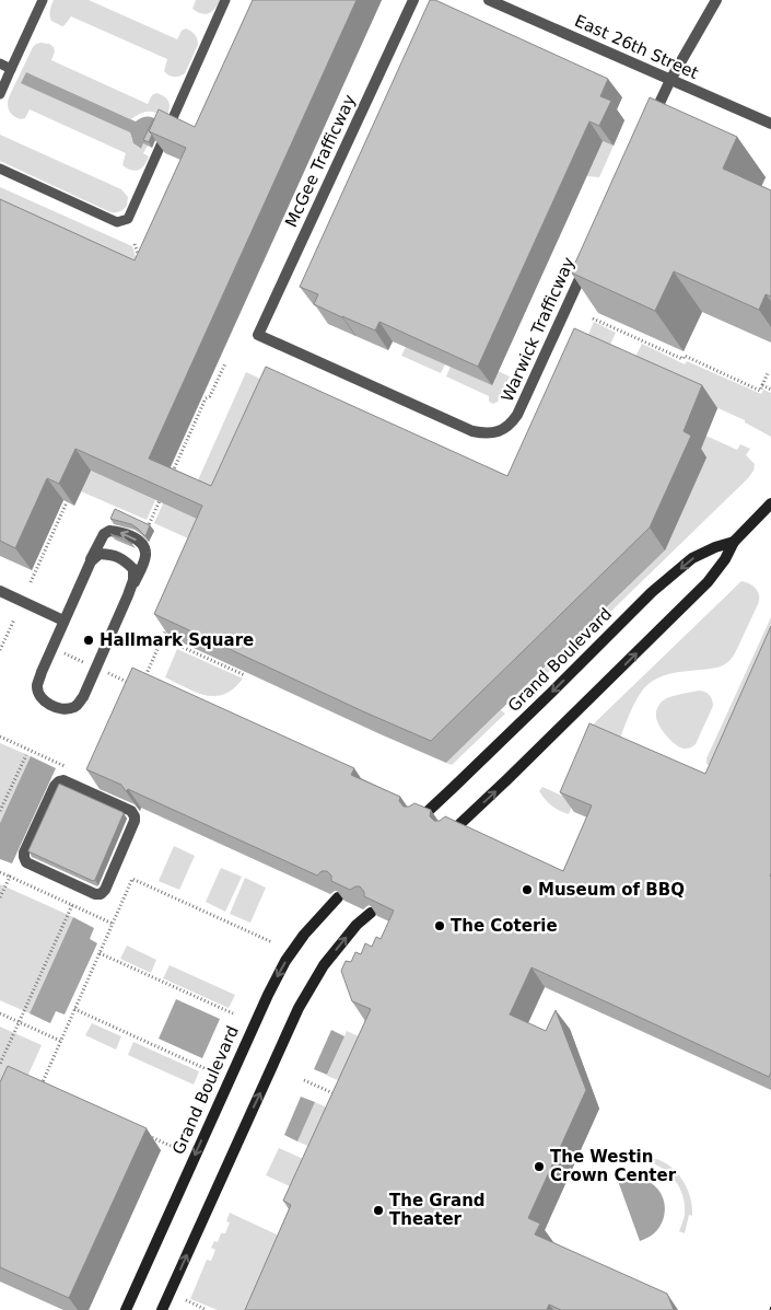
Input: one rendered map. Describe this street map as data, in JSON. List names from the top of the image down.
{
  "streets": {
    "main road": ["Grand Boulevard"],
    "street": ["East 26th Street", "McGee Trafficway", "Warwick Trafficway"]
  },
  "crossings": [
    ["McGee Trafficway", "Warwick Trafficway"]
  ],
  "places": [
    "Hallmark Square",
    "Museum of BBQ",
    "The Coterie",
    "The Westin Crown Center",
    "The Grand Theater"
  ]
}
